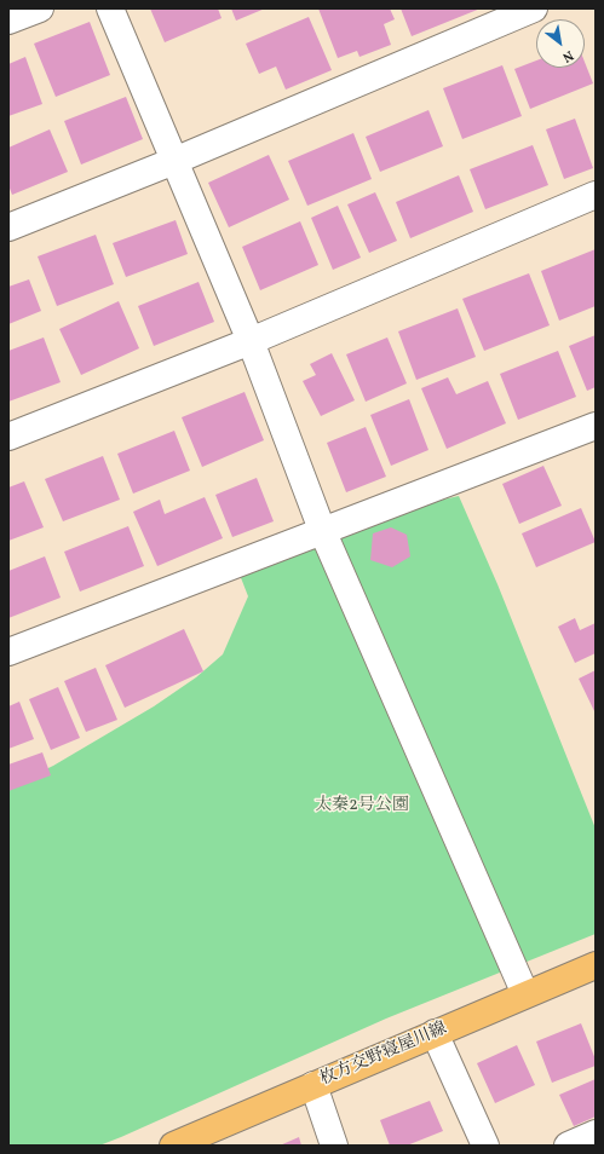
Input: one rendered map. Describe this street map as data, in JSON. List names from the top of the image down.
{
  "streets": {
    "main road": ["枚方交野寝屋川線"]
  },
  "parks": ["太秦2号公園"],
  "north": "bottom right"
}
